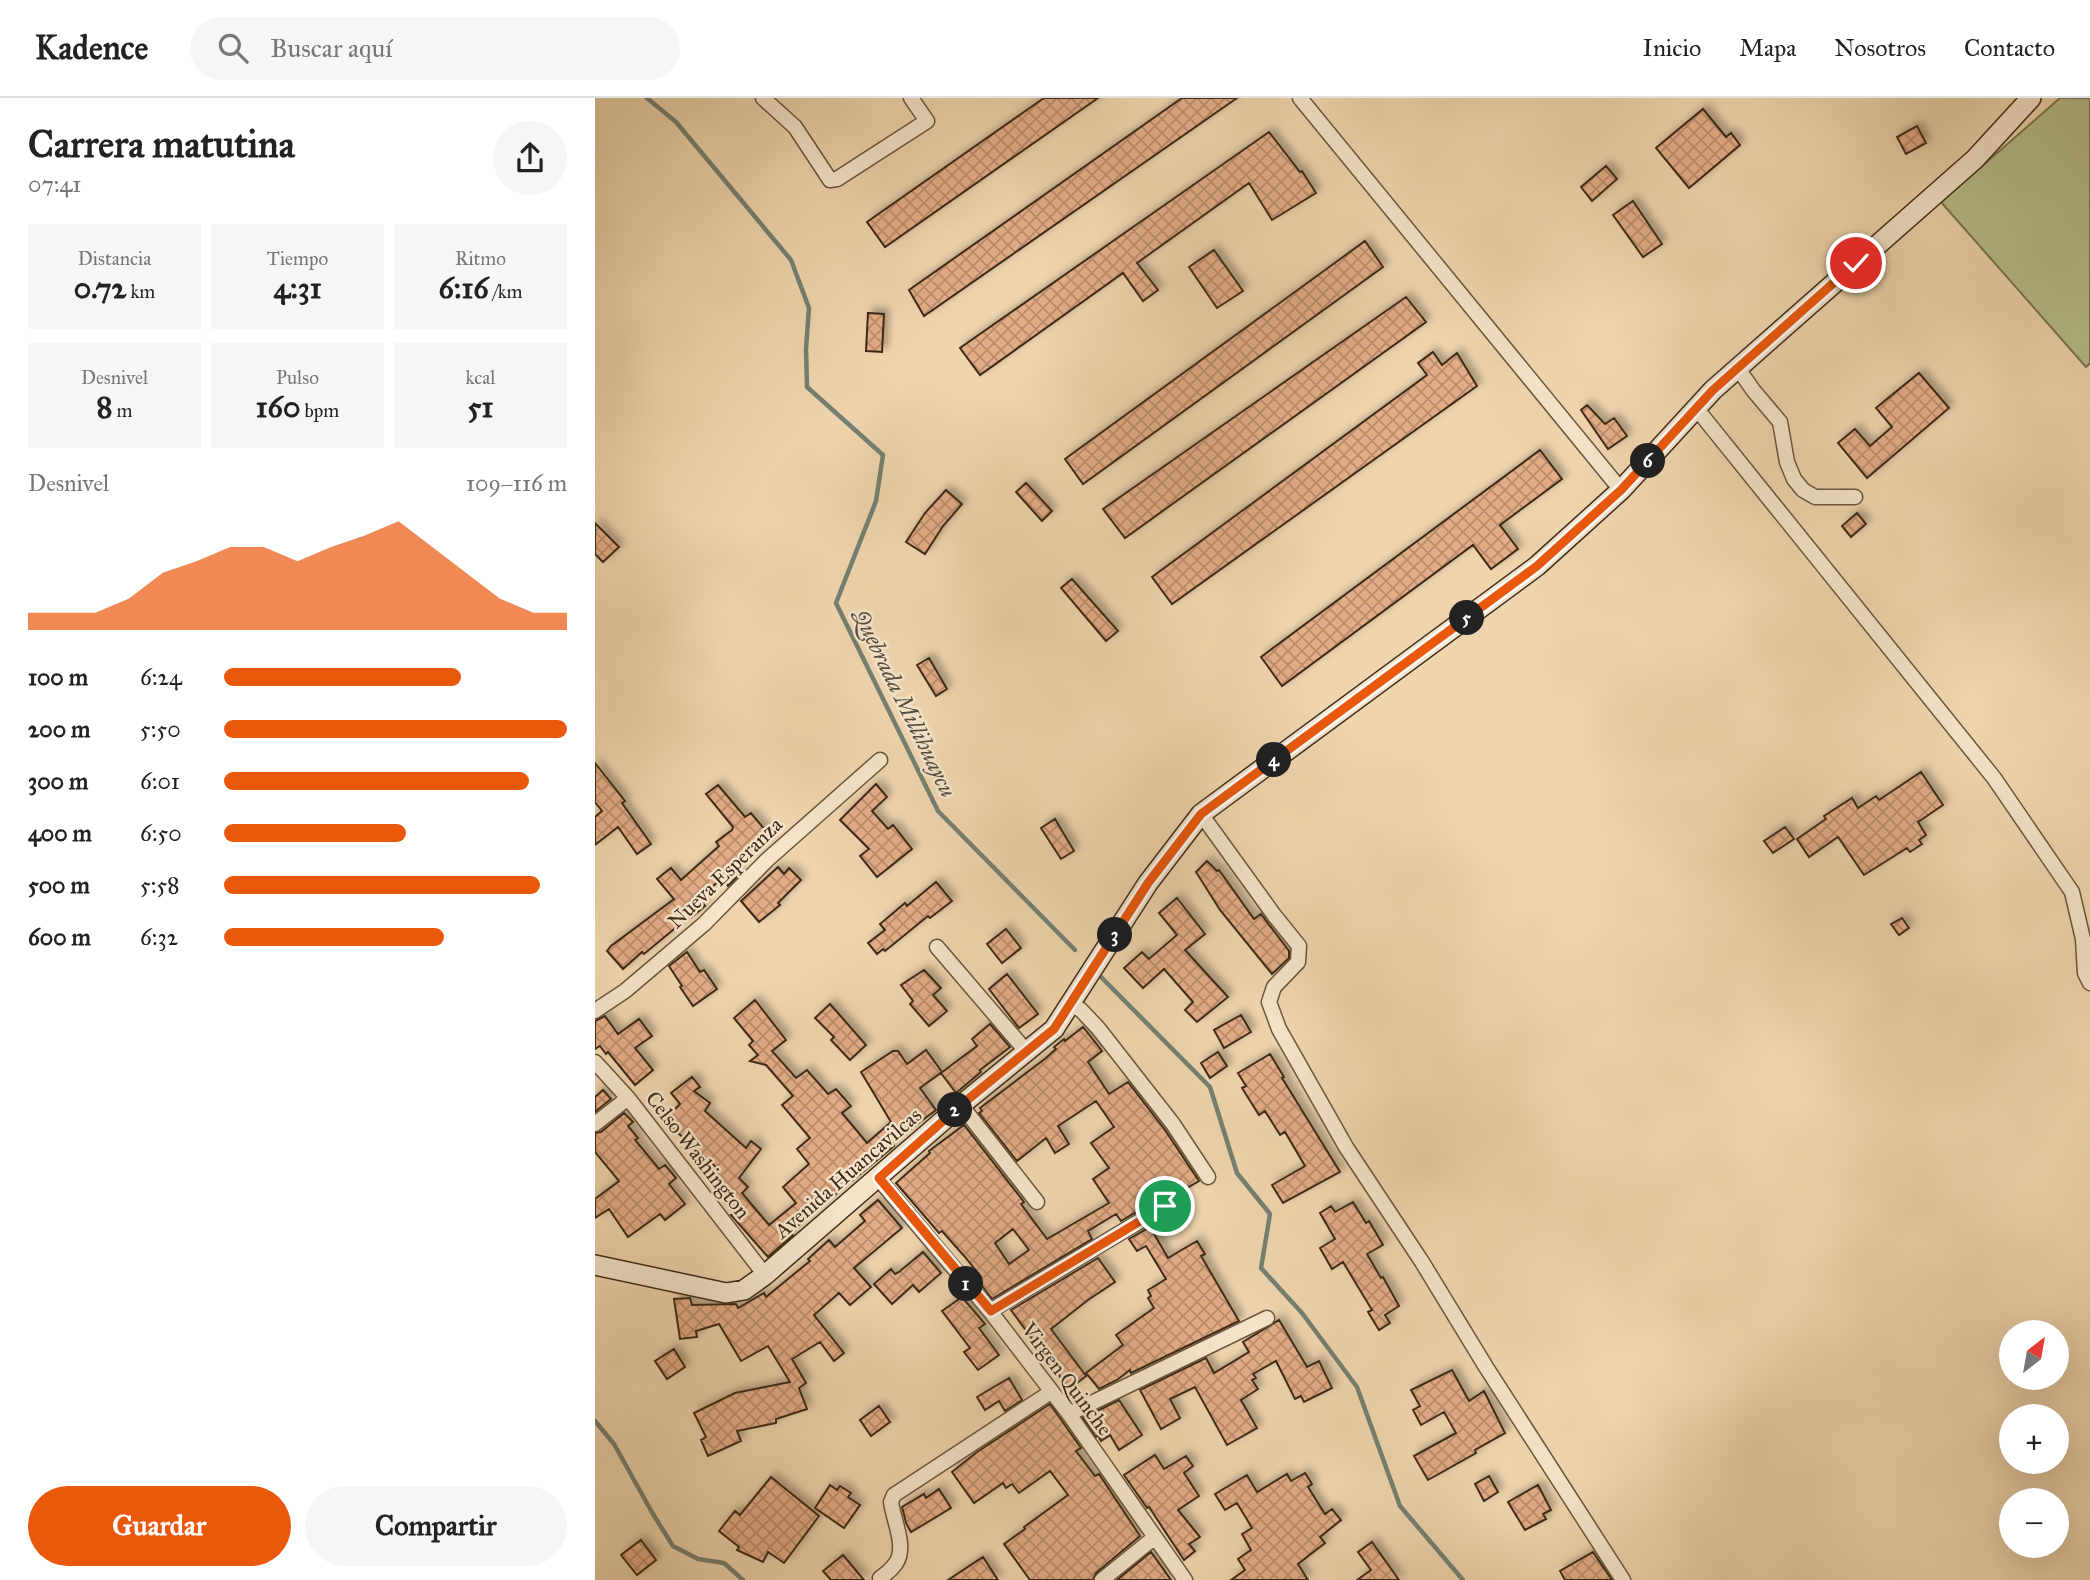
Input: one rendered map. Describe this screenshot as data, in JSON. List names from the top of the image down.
{
  "streets": {
    "street": [
      "Nueva Esperanza",
      "Celso Washington",
      "Avenida Huancavilcas",
      "Virgen Quinche"
    ]
  },
  "crossings": [
    ["Celso Washington", "Avenida Huancavilcas"],
    ["Avenida Huancavilcas", "Virgen Quinche"]
  ],
  "water": ["Quebrada Millihuaycu"],
  "north": "top right",
  "page": {
    "header": "Kadence",
    "search": "Buscar aquí",
    "nav": [
      "Inicio",
      "Mapa",
      "Nosotros",
      "Contacto"
    ],
    "heading": ["Carrera matutina", "07:41"],
    "stats": [
      ["Distancia", "0.72 km"],
      ["Tiempo", "4:31"],
      ["Ritmo", "6:16 /km"],
      ["Desnivel", "8 m"],
      ["Pulso", "160 bpm"],
      ["kcal", "51"]
    ],
    "pins": [
      "6",
      "5",
      "4",
      "3",
      "2",
      "1"
    ],
    "chart": ["Desnivel", "109–116 m"],
    "list": [
      {
        "name": "100 m",
        "note": "6:24"
      },
      {
        "name": "200 m",
        "note": "5:50"
      },
      {
        "name": "300 m",
        "note": "6:01"
      },
      {
        "name": "400 m",
        "note": "6:50"
      },
      {
        "name": "500 m",
        "note": "5:58"
      },
      {
        "name": "600 m",
        "note": "6:32"
      }
    ],
    "map_buttons": ["+", "−"],
    "buttons": ["Guardar", "Compartir"]
  }
}
